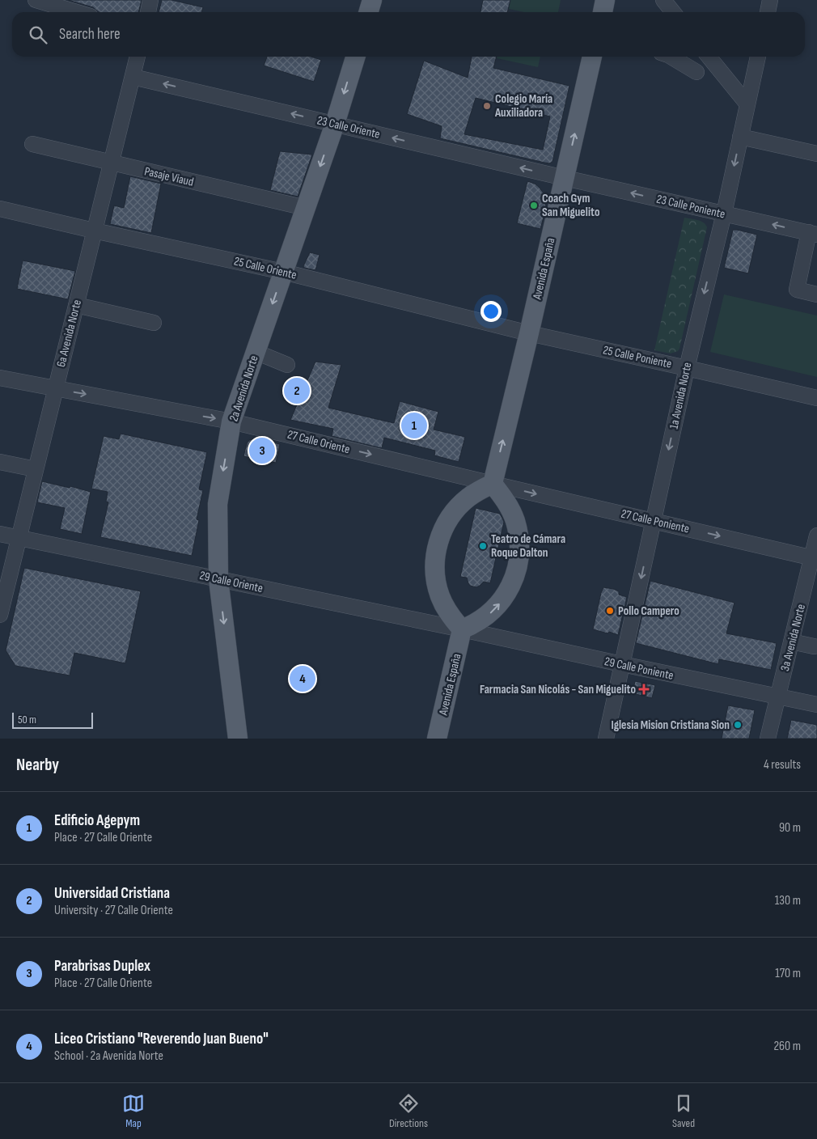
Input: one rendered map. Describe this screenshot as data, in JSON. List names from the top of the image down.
{
  "streets": {
    "main road": ["Avenida España", "2a Avenida Norte"],
    "street": [
      "23 Calle Oriente",
      "Pasaje Viaud",
      "23 Calle Poniente",
      "25 Calle Oriente",
      "6a Avenida Norte",
      "25 Calle Poniente",
      "1a Avenida Norte",
      "27 Calle Oriente",
      "27 Calle Poniente",
      "29 Calle Oriente",
      "3a Avenida Norte",
      "29 Calle Poniente"
    ]
  },
  "crossings": [
    ["23 Calle Oriente", "23 Calle Poniente"],
    ["23 Calle Oriente", "Avenida España"],
    ["23 Calle Oriente", "6a Avenida Norte"],
    ["23 Calle Oriente", "2a Avenida Norte"],
    ["Pasaje Viaud", "6a Avenida Norte"],
    ["Pasaje Viaud", "2a Avenida Norte"],
    ["23 Calle Poniente", "Avenida España"],
    ["23 Calle Poniente", "1a Avenida Norte"],
    ["25 Calle Oriente", "Avenida España"],
    ["25 Calle Oriente", "6a Avenida Norte"],
    ["25 Calle Oriente", "25 Calle Poniente"],
    ["25 Calle Oriente", "2a Avenida Norte"],
    ["Avenida España", "25 Calle Poniente"],
    ["Avenida España", "27 Calle Oriente"],
    ["Avenida España", "27 Calle Poniente"],
    ["Avenida España", "29 Calle Oriente"],
    ["Avenida España", "29 Calle Poniente"],
    ["6a Avenida Norte", "27 Calle Oriente"],
    ["6a Avenida Norte", "29 Calle Oriente"],
    ["25 Calle Poniente", "1a Avenida Norte"],
    ["2a Avenida Norte", "27 Calle Oriente"],
    ["2a Avenida Norte", "29 Calle Oriente"],
    ["1a Avenida Norte", "27 Calle Poniente"],
    ["1a Avenida Norte", "29 Calle Poniente"],
    ["27 Calle Oriente", "27 Calle Poniente"],
    ["27 Calle Poniente", "3a Avenida Norte"],
    ["29 Calle Oriente", "29 Calle Poniente"],
    ["3a Avenida Norte", "29 Calle Poniente"]
  ],
  "one_way": [
    "23 Calle Oriente",
    "Avenida España",
    "2a Avenida Norte",
    "1a Avenida Norte",
    "27 Calle Oriente",
    "27 Calle Poniente"
  ],
  "places": {
    "other": [
      "Colegio María Auxiliadora",
      "Coach Gym San Miguelito",
      "Teatro de Cámara Roque Dalton",
      "Pollo Campero",
      "Iglesia Mision Cristiana Sion"
    ],
    "health": ["Farmacia San Nicolás - San Miguelito"]
  },
  "scale_bar": "50 m",
  "page": {
    "search": "Search here",
    "pins": [
      "2",
      "1",
      "3",
      "4"
    ],
    "scale": "50 m",
    "heading": ["Nearby", "4 results"],
    "list": [
      {
        "mark": "1",
        "name": "Edificio Agepym",
        "note": "Place · 27 Calle Oriente",
        "value": "90 m"
      },
      {
        "mark": "2",
        "name": "Universidad Cristiana",
        "note": "University · 27 Calle Oriente",
        "value": "130 m"
      },
      {
        "mark": "3",
        "name": "Parabrisas Duplex",
        "note": "Place · 27 Calle Oriente",
        "value": "170 m"
      },
      {
        "mark": "4",
        "name": "Liceo Cristiano \"Reverendo Juan Bueno\"",
        "note": "School · 2a Avenida Norte",
        "value": "260 m"
      }
    ],
    "nav": ["Map", "Directions", "Saved"]
  }
}
